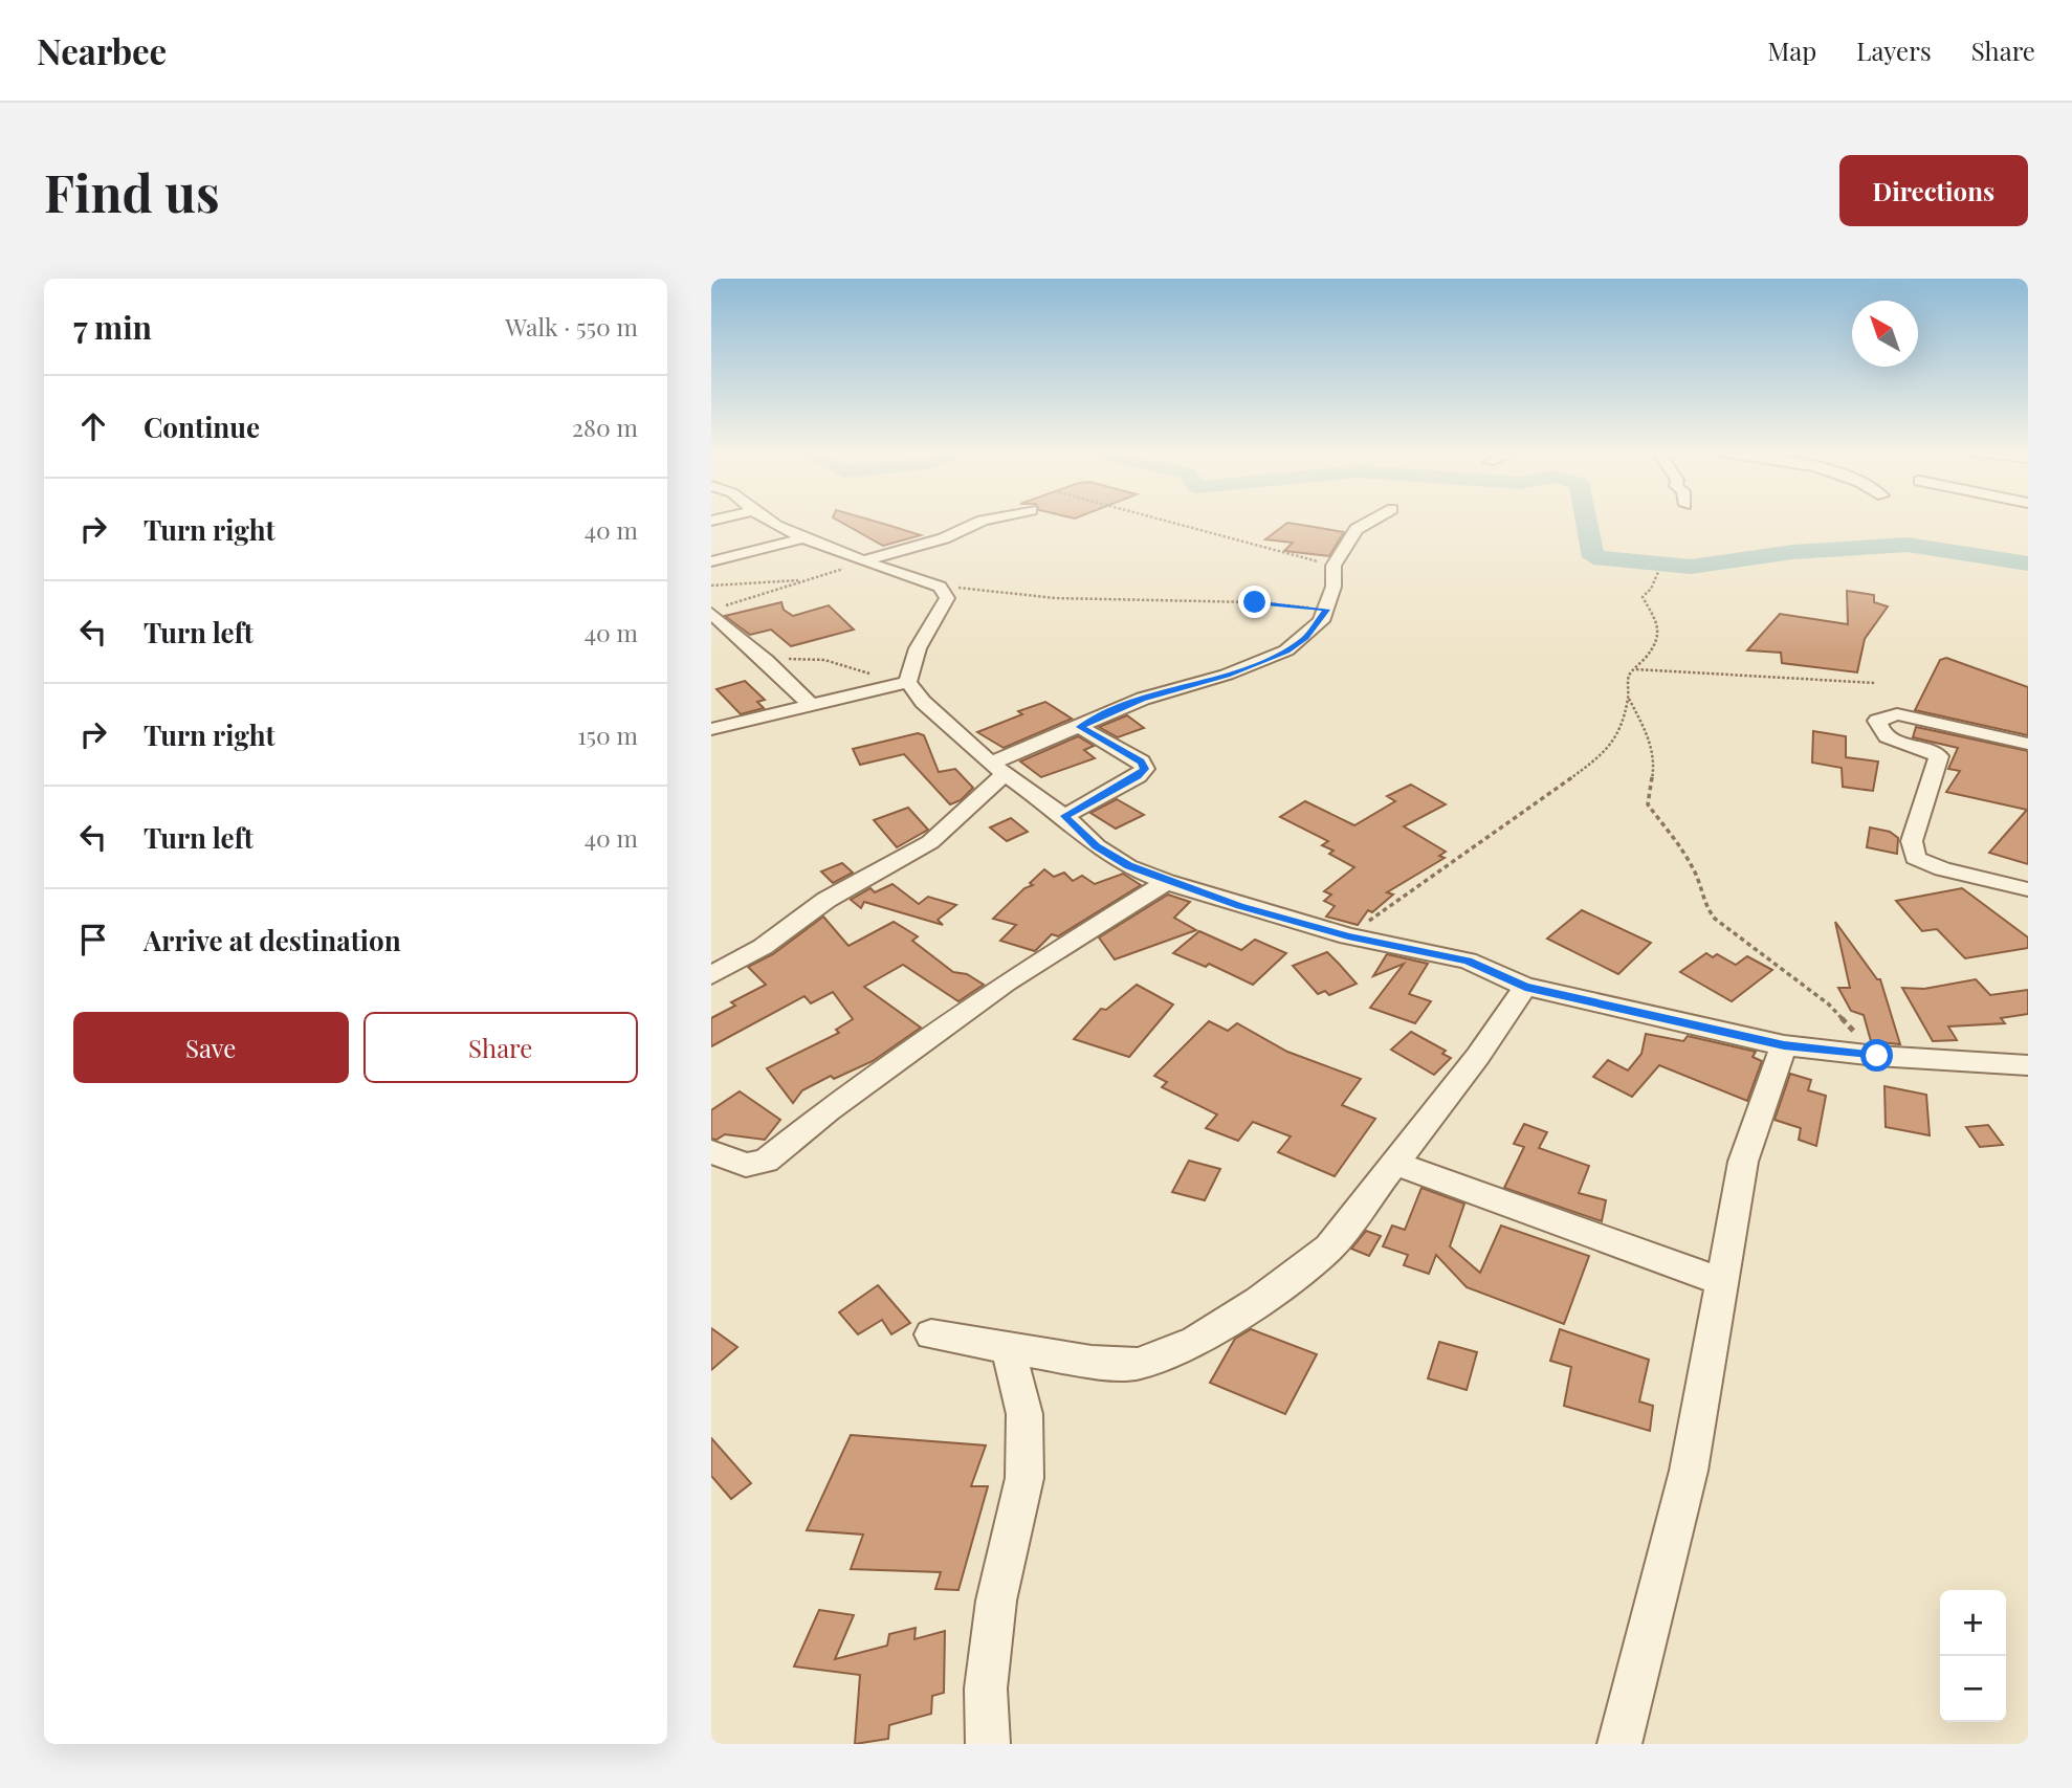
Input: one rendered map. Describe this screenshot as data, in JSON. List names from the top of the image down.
{
  "north": "top left",
  "page": {
    "header": "Nearbee",
    "nav": ["Map", "Layers", "Share"],
    "buttons": [
      "Directions",
      ["Save", "Share"]
    ],
    "title": "Find us",
    "heading": ["7 min", "Walk · 550 m"],
    "list": [
      ["Continue", "280 m"],
      ["Turn right", "40 m"],
      ["Turn left", "40 m"],
      ["Turn right", "150 m"],
      ["Turn left", "40 m"],
      "Arrive at destination"
    ],
    "map_buttons": ["+", "−"]
  }
}
